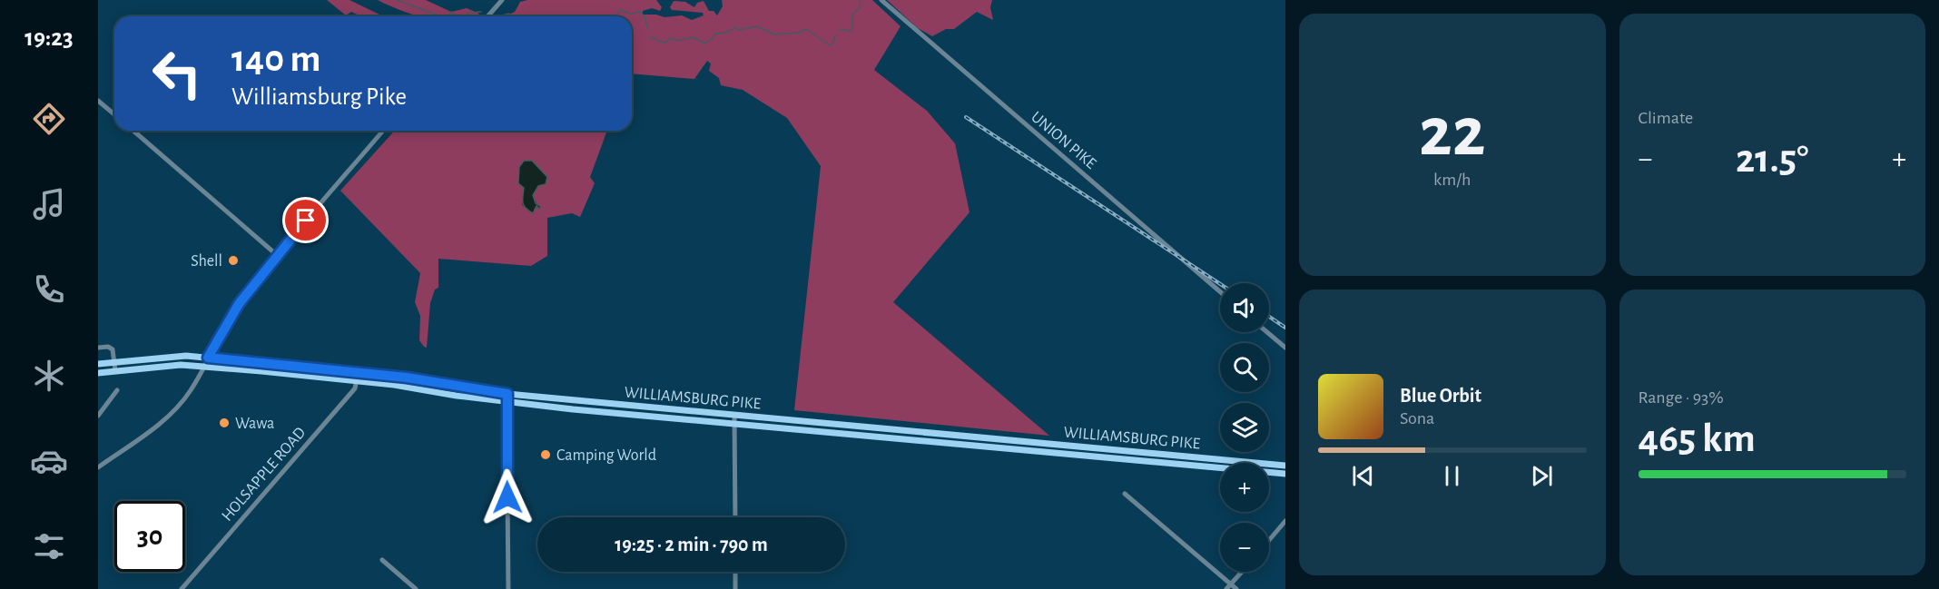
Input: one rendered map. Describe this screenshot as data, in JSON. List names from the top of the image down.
{
  "streets": {
    "main road": ["WILLIAMSBURG PIKE"],
    "street": ["UNION PIKE", "HOLSAPPLE ROAD"]
  },
  "crossings": [
    ["WILLIAMSBURG PIKE", "HOLSAPPLE ROAD"]
  ],
  "places": ["Shell", "Wawa", "Camping World"],
  "page": {
    "tabs": "19:23",
    "tile": [
      ["22", "km/h"],
      "Climate",
      ["Range · 93%", "465 km"]
    ],
    "turn": ["140 m", "Williamsburg Pike"],
    "heat": ["−", "21.5°", "+"],
    "map_buttons": ["+", "−"],
    "song": ["Blue Orbit", "Sona"],
    "limit": "30",
    "trip": "19:25 · 2 min · 790 m"
  }
}
